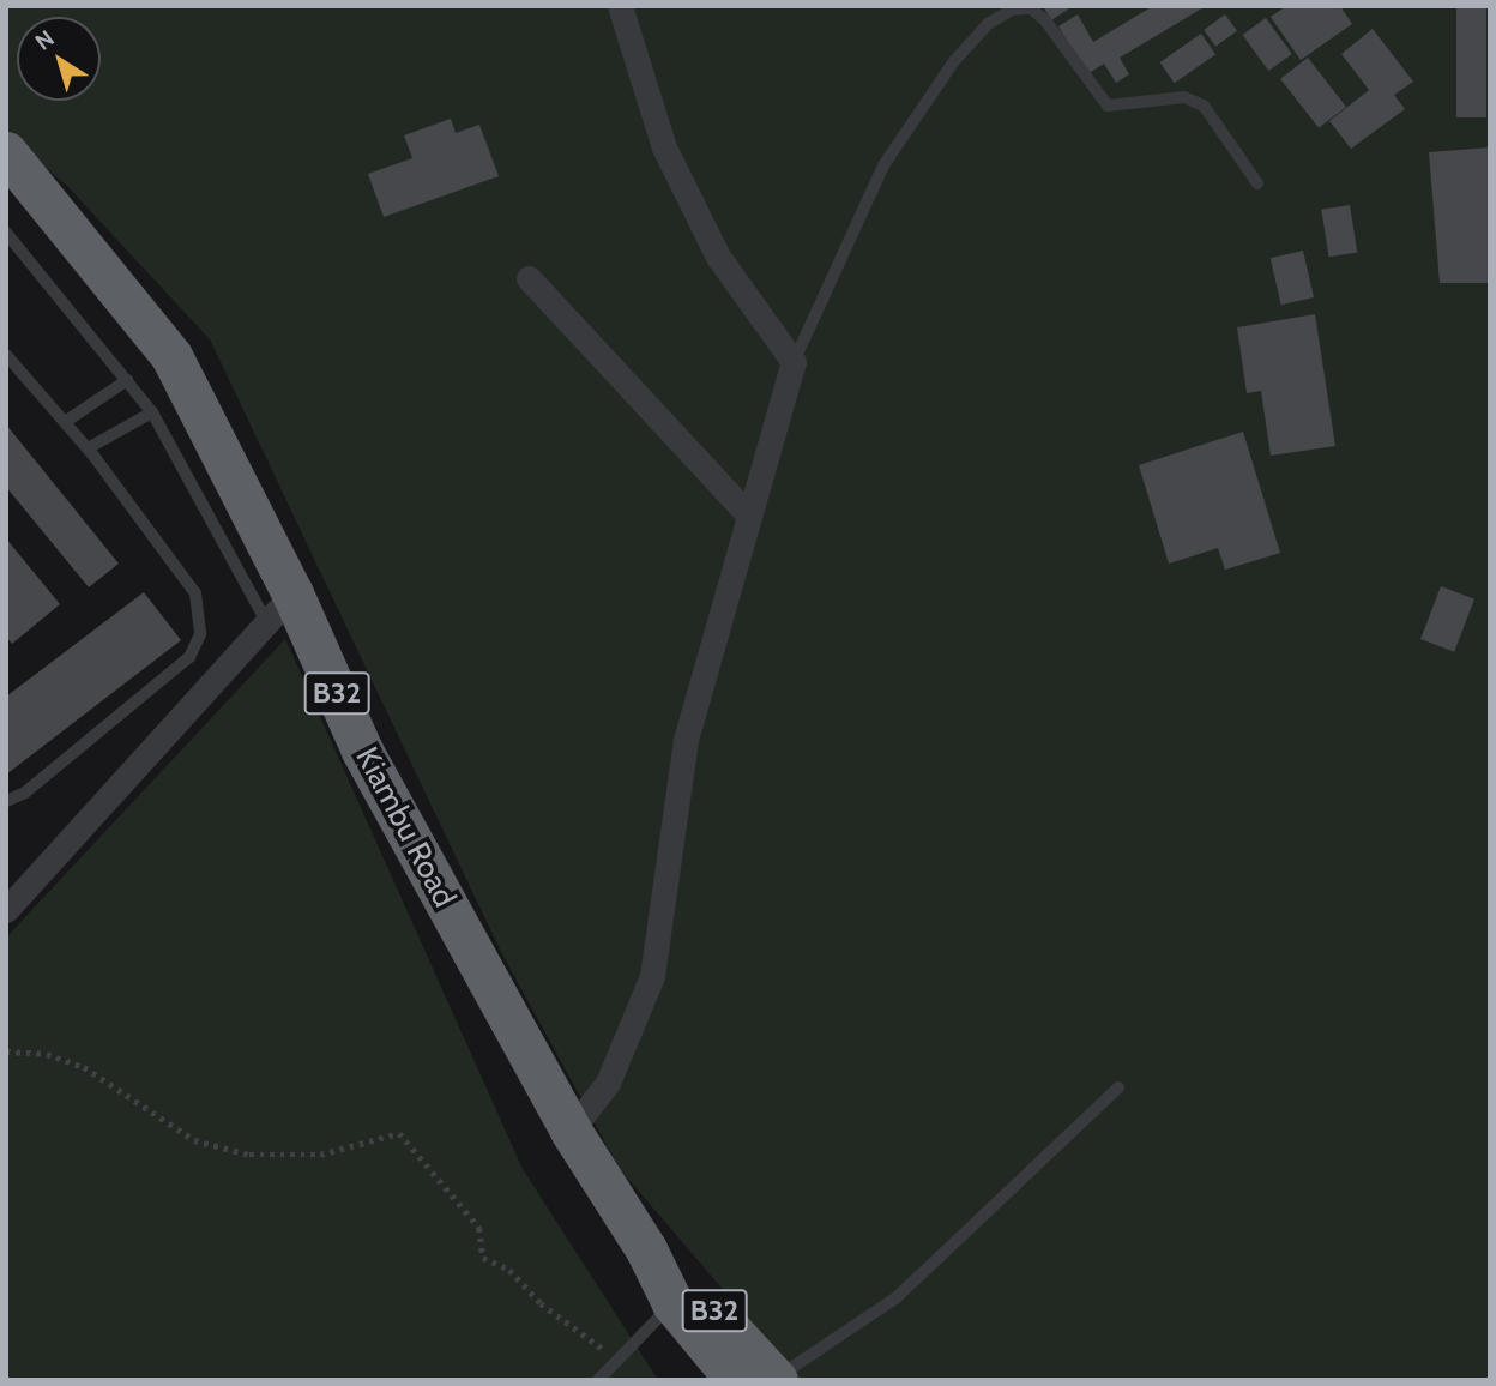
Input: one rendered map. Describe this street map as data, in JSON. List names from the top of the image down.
{
  "streets": {
    "highway": ["B32", "Kiambu Road"]
  },
  "north": "top left"
}
